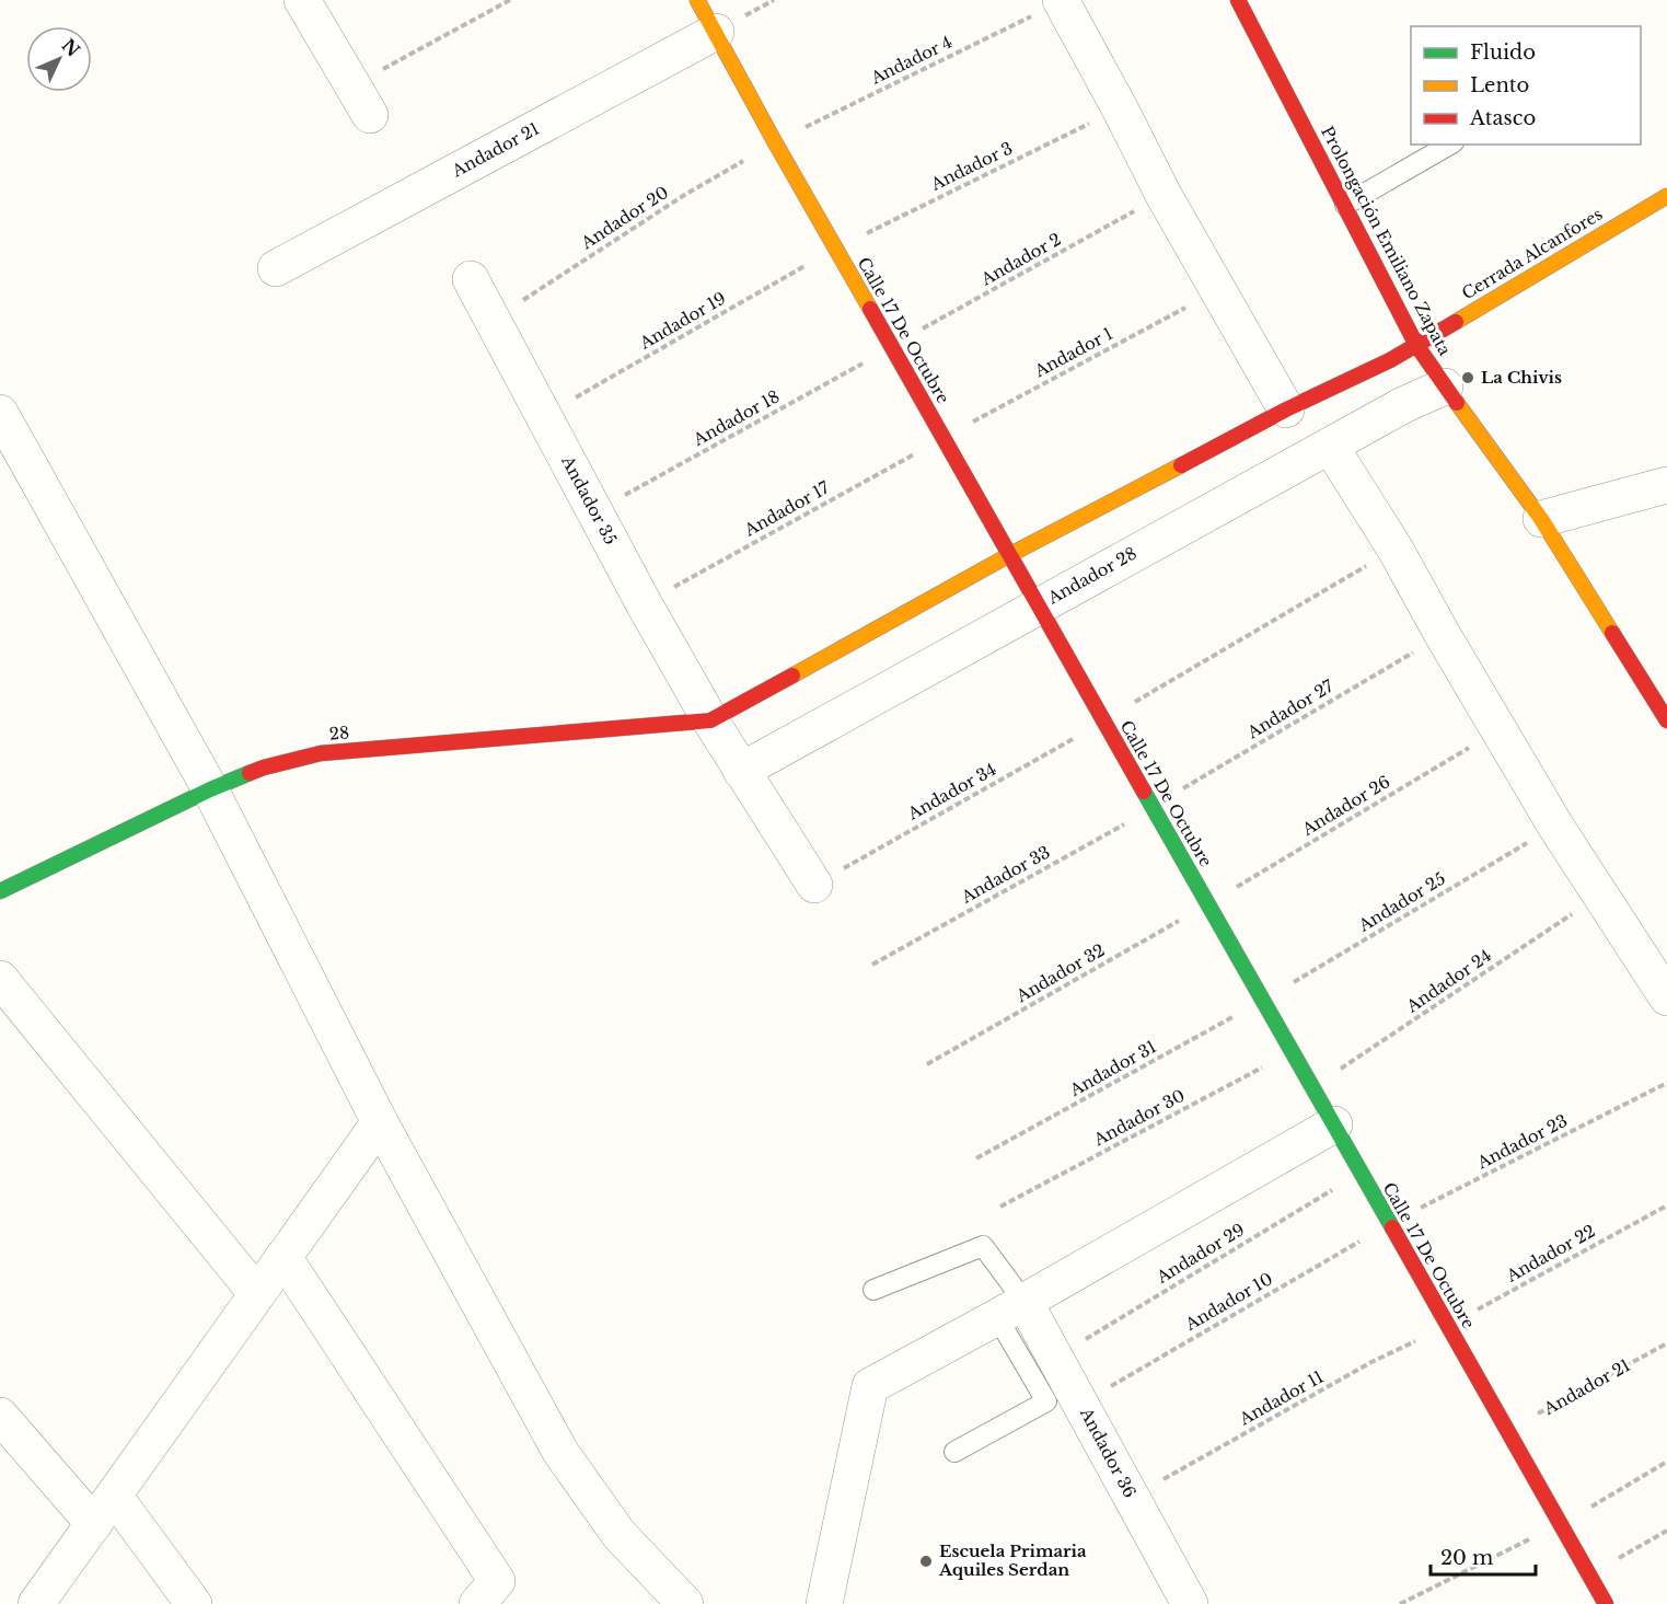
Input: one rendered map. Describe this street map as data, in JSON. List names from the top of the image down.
{
  "streets": {
    "street": [
      "Andador 21",
      "Prolongación Emiliano Zapata",
      "Cerrada Alcanfores",
      "Calle 17 De Octubre",
      "Andador 35",
      "Andador 28",
      "28",
      "Andador 36"
    ],
    "path": [
      "Andador 4",
      "Andador 3",
      "Andador 20",
      "Andador 2",
      "Andador 19",
      "Andador 1",
      "Andador 18",
      "Andador 17",
      "Andador 27",
      "Andador 34",
      "Andador 26",
      "Andador 33",
      "Andador 25",
      "Andador 32",
      "Andador 24",
      "Andador 31",
      "Andador 30",
      "Andador 23",
      "Andador 29",
      "Andador 22",
      "Andador 10",
      "Andador 11"
    ]
  },
  "crossings": [
    ["Andador 4", "Andador 20"],
    ["Andador 4", "Calle 17 De Octubre"],
    ["Andador 21", "Calle 17 De Octubre"],
    ["Andador 3", "Andador 19"],
    ["Andador 3", "Calle 17 De Octubre"],
    ["Andador 20", "Calle 17 De Octubre"],
    ["Andador 20", "Andador 35"],
    ["Prolongación Emiliano Zapata", "Cerrada Alcanfores"],
    ["Prolongación Emiliano Zapata", "Andador 28"],
    ["Andador 2", "Calle 17 De Octubre"],
    ["Andador 2", "Andador 18"],
    ["Andador 19", "Calle 17 De Octubre"],
    ["Andador 19", "Andador 35"],
    ["Calle 17 De Octubre", "Andador 1"],
    ["Calle 17 De Octubre", "Andador 18"],
    ["Calle 17 De Octubre", "Andador 17"],
    ["Calle 17 De Octubre", "Andador 28"],
    ["Calle 17 De Octubre", "Andador 27"],
    ["Calle 17 De Octubre", "Andador 34"],
    ["Calle 17 De Octubre", "Andador 26"],
    ["Calle 17 De Octubre", "Andador 33"],
    ["Calle 17 De Octubre", "Andador 25"],
    ["Calle 17 De Octubre", "Andador 32"],
    ["Calle 17 De Octubre", "Andador 24"],
    ["Calle 17 De Octubre", "Andador 31"],
    ["Calle 17 De Octubre", "Andador 30"],
    ["Calle 17 De Octubre", "Andador 23"],
    ["Calle 17 De Octubre", "Andador 29"],
    ["Calle 17 De Octubre", "Andador 22"],
    ["Calle 17 De Octubre", "Andador 10"],
    ["Calle 17 De Octubre", "Andador 11"],
    ["Andador 1", "Andador 17"],
    ["Andador 18", "Andador 35"],
    ["Andador 35", "Andador 17"],
    ["Andador 35", "Andador 28"],
    ["Andador 35", "28"],
    ["Andador 35", "Andador 34"],
    ["Andador 27", "Andador 33"],
    ["Andador 26", "Andador 32"],
    ["Andador 25", "Andador 31"],
    ["Andador 23", "Andador 10"],
    ["Andador 29", "Andador 36"],
    ["Andador 22", "Andador 11"],
    ["Andador 10", "Andador 36"],
    ["Andador 11", "Andador 36"]
  ],
  "places": ["La Chivis", "Escuela Primaria Aquiles Serdan"],
  "legend": ["Fluido", "Lento", "Atasco"],
  "scale_bar": "20 m",
  "north": "top right"
}
